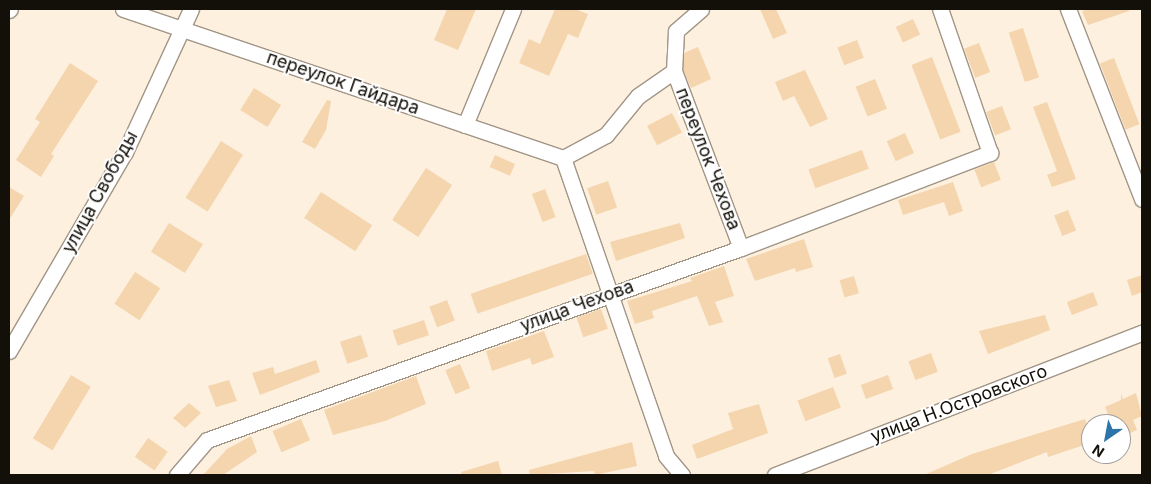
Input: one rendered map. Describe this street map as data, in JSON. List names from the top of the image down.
{
  "streets": {
    "street": [
      "переулок Гайдара",
      "переулок Чехова",
      "улица Свободы",
      "улица Чехова",
      "улица Н.Островского"
    ]
  },
  "crossings": [
    ["переулок Гайдара", "улица Свободы"],
    ["переулок Чехова", "улица Чехова"]
  ],
  "north": "bottom left"
}
